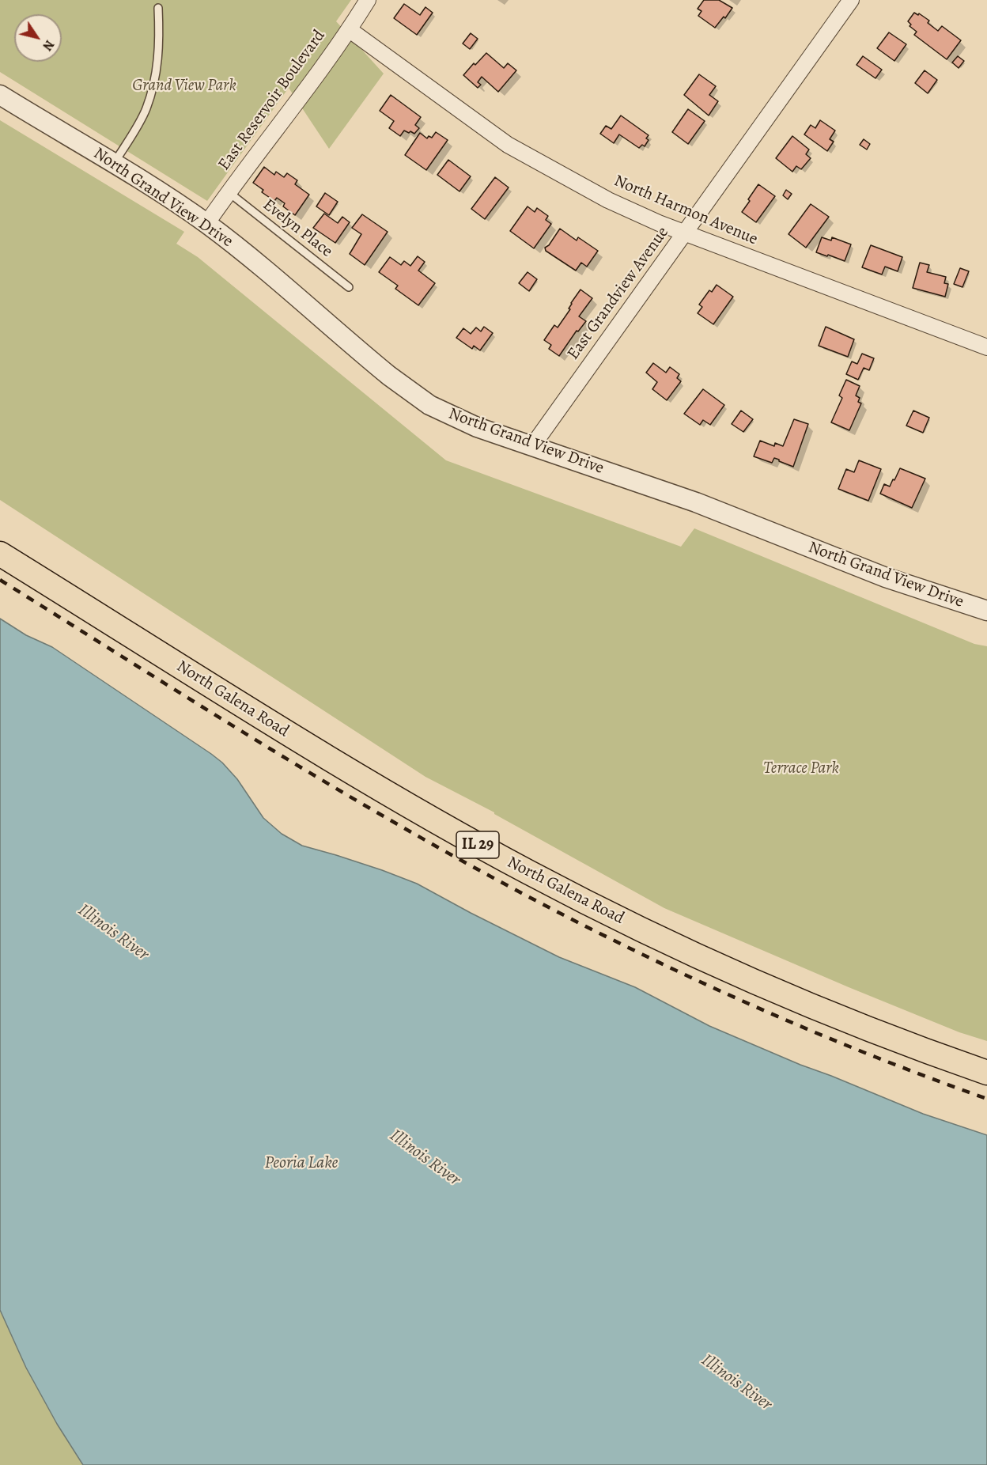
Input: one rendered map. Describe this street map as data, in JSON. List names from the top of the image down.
{
  "streets": {
    "main road": ["North Galena Road", "IL 29"],
    "street": [
      "East Reservoir Boulevard",
      "North Grand View Drive",
      "North Harmon Avenue",
      "East Grandview Avenue"
    ],
    "lane": ["Evelyn Place"]
  },
  "crossings": [
    ["East Reservoir Boulevard", "North Grand View Drive"],
    ["East Reservoir Boulevard", "North Harmon Avenue"],
    ["East Reservoir Boulevard", "Evelyn Place"],
    ["North Grand View Drive", "East Grandview Avenue"],
    ["North Harmon Avenue", "East Grandview Avenue"]
  ],
  "water": ["Illinois River", "Peoria Lake"],
  "parks": ["Grand View Park", "Terrace Park"],
  "north": "bottom right"
}
